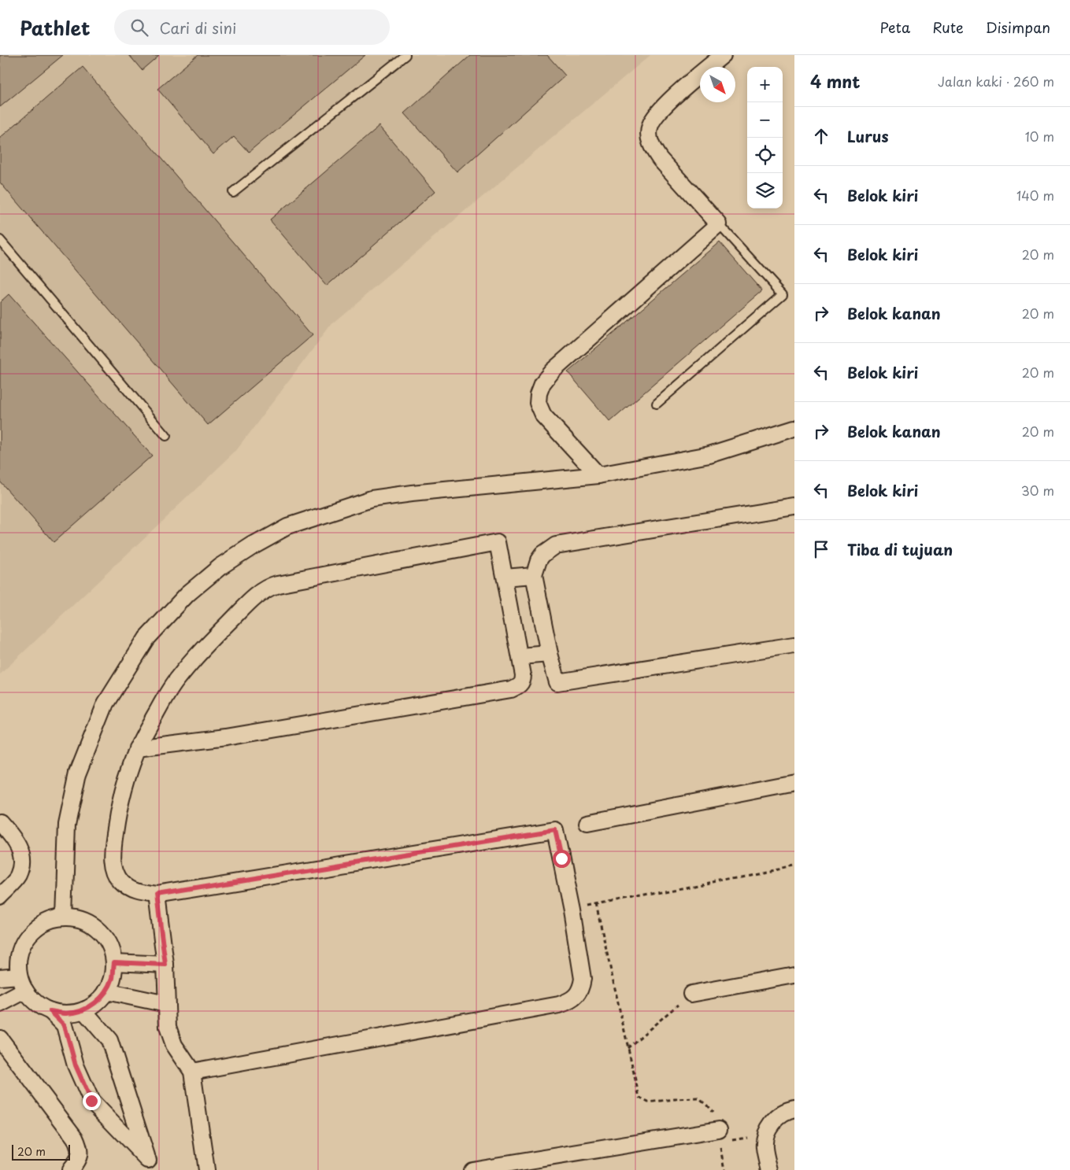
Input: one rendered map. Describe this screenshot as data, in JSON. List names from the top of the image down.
{
  "scale_bar": "20 m",
  "north": "bottom right",
  "page": {
    "header": "Pathlet",
    "search": "Cari di sini",
    "nav": ["Peta", "Rute", "Disimpan"],
    "heading": ["4 mnt", "Jalan kaki · 260 m"],
    "map_buttons": ["+", "−"],
    "list": [
      ["Lurus", "10 m"],
      ["Belok kiri", "140 m"],
      ["Belok kiri", "20 m"],
      ["Belok kanan", "20 m"],
      ["Belok kiri", "20 m"],
      ["Belok kanan", "20 m"],
      ["Belok kiri", "30 m"],
      "Tiba di tujuan"
    ],
    "scale": "20 m"
  }
}
